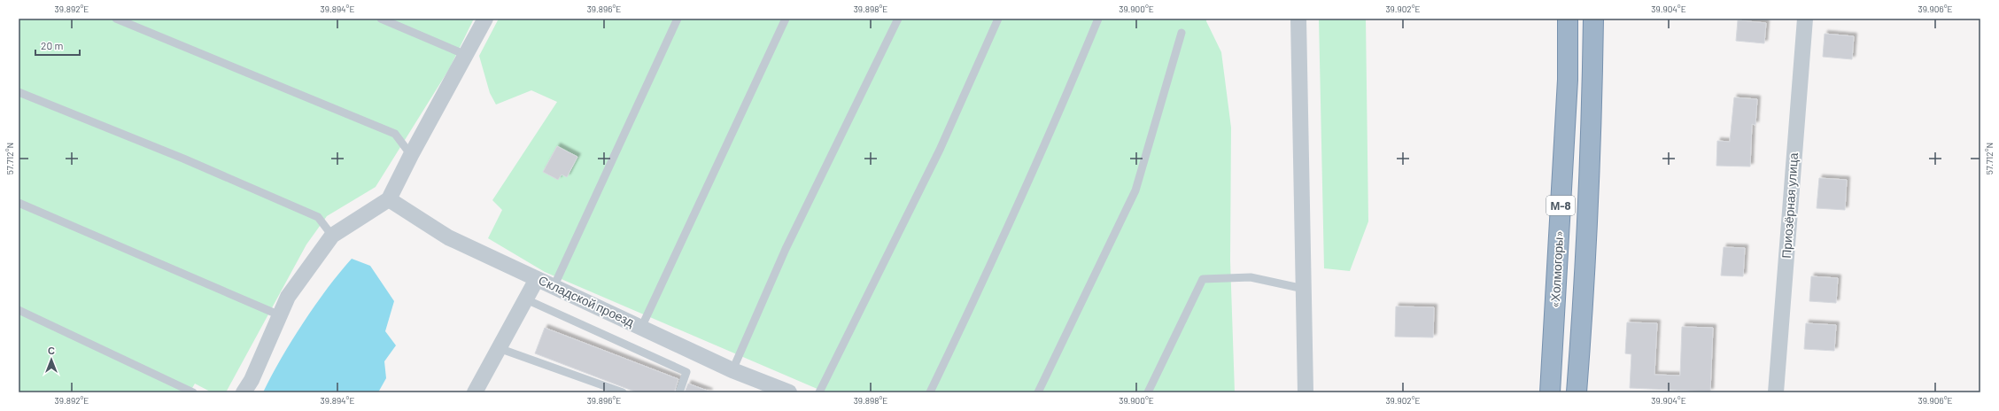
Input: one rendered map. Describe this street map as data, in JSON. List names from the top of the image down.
{
  "streets": {
    "highway": ["М-8", "«Холмогоры»"],
    "street": ["Приозёрная улица", "Складской проезд"]
  },
  "scale_bar": "20 m",
  "north": "top",
  "coordinates": [
    "39.892°E",
    "39.894°E",
    "39.896°E",
    "39.898°E",
    "39.900°E",
    "39.902°E",
    "39.904°E",
    "39.906°E",
    "57.712°N"
  ]
}
